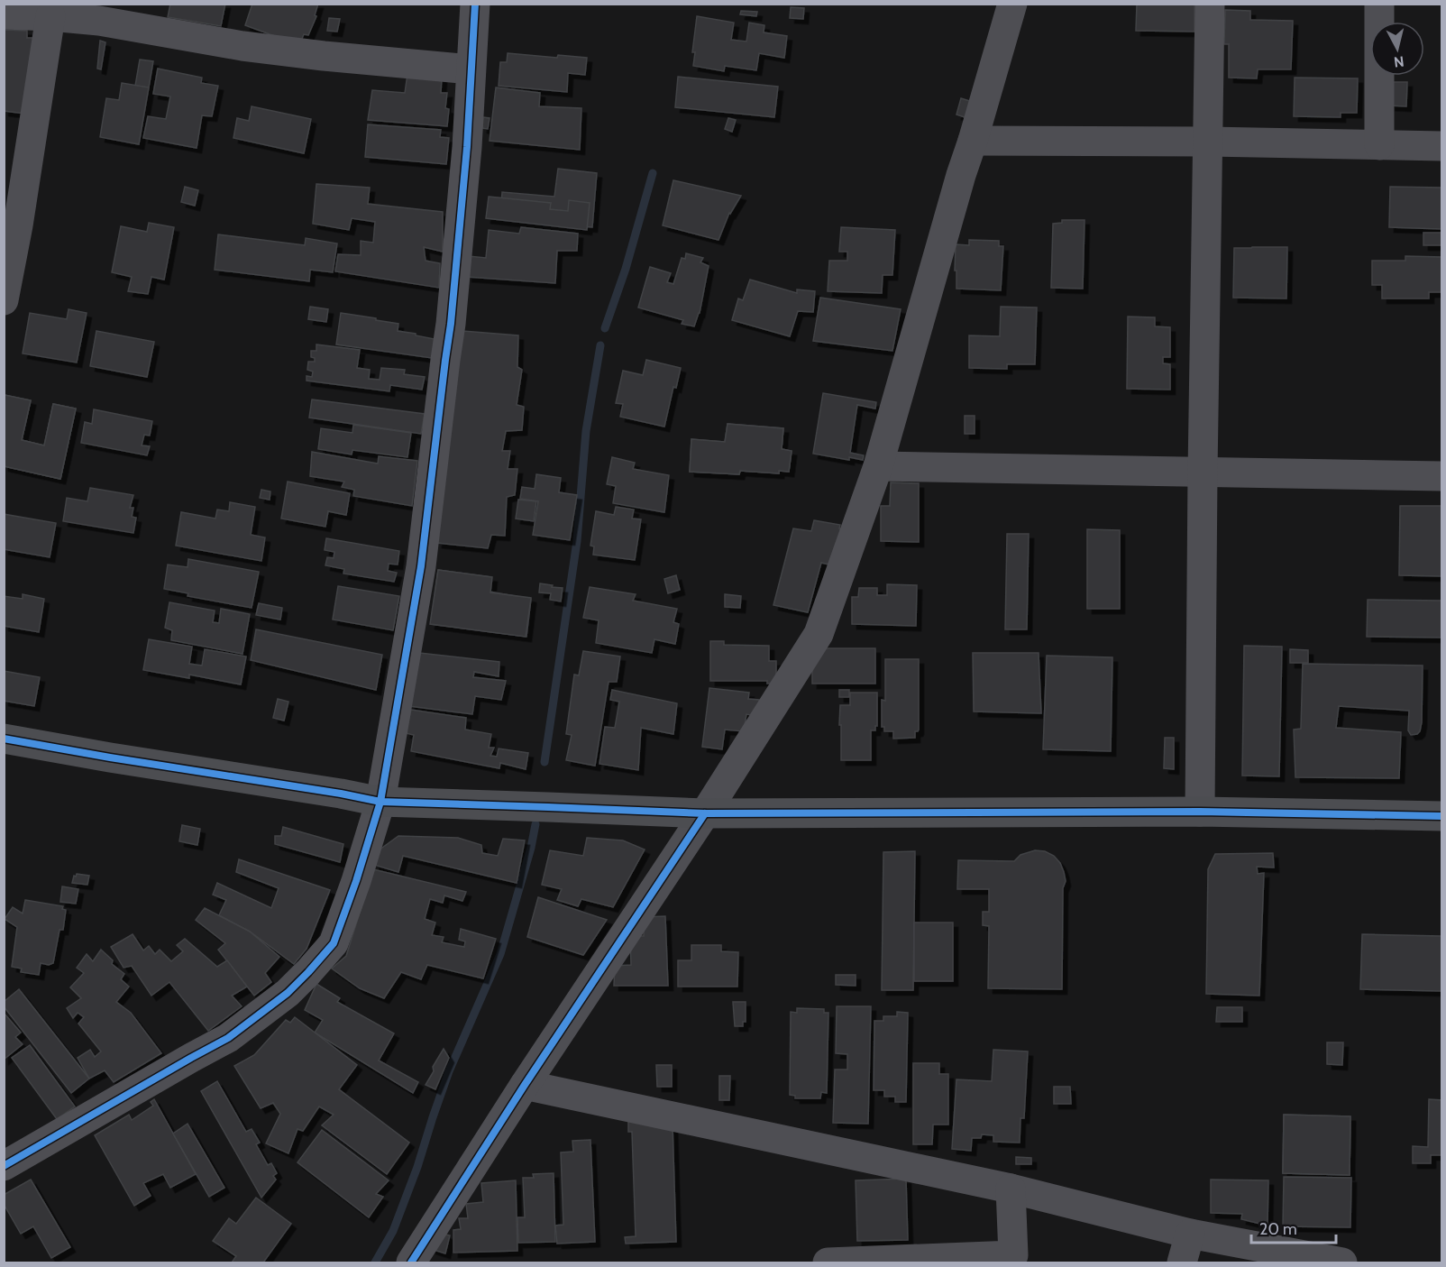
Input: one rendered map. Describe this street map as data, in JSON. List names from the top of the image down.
{
  "scale_bar": "20 m",
  "north": "bottom"
}
